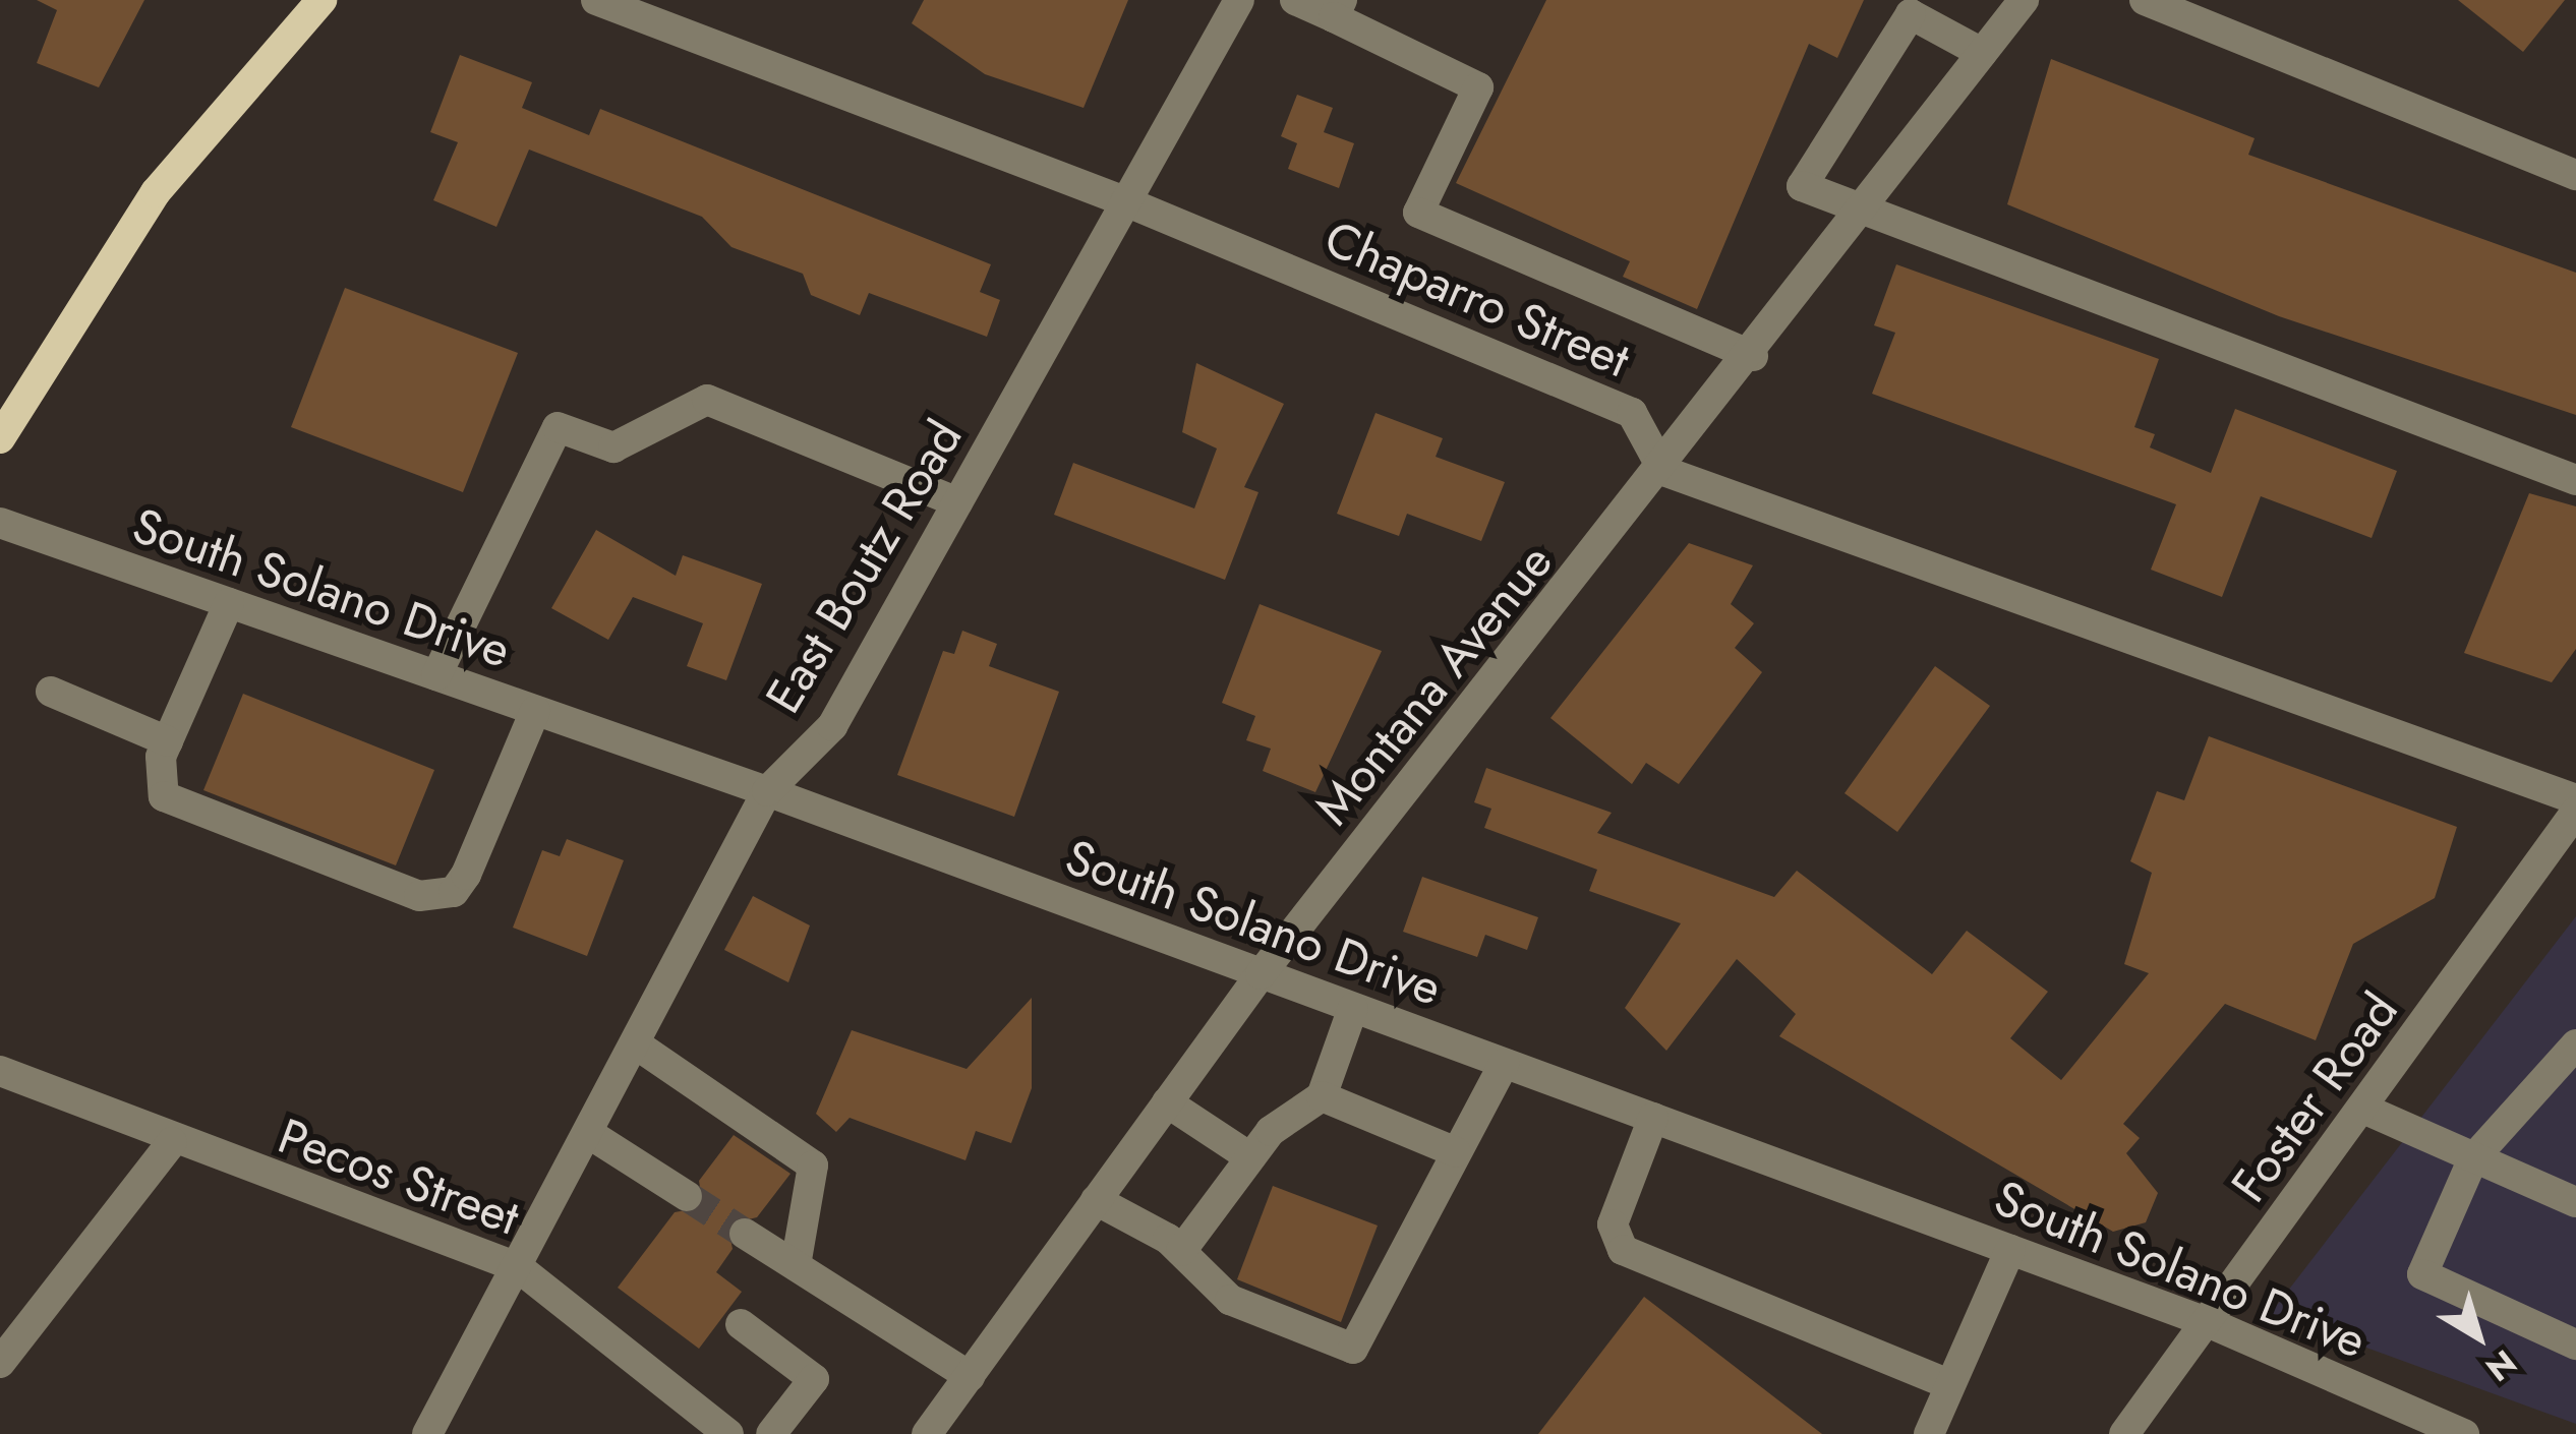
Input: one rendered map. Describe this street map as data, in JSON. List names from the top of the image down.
{
  "streets": {
    "street": [
      "Chaparro Street",
      "East Boutz Road",
      "South Solano Drive",
      "Montana Avenue",
      "Foster Road",
      "Pecos Street"
    ]
  },
  "crossings": [
    ["Chaparro Street", "East Boutz Road"],
    ["Chaparro Street", "Montana Avenue"],
    ["East Boutz Road", "South Solano Drive"],
    ["East Boutz Road", "Pecos Street"],
    ["South Solano Drive", "Montana Avenue"],
    ["South Solano Drive", "Foster Road"]
  ],
  "north": "bottom right"
}
